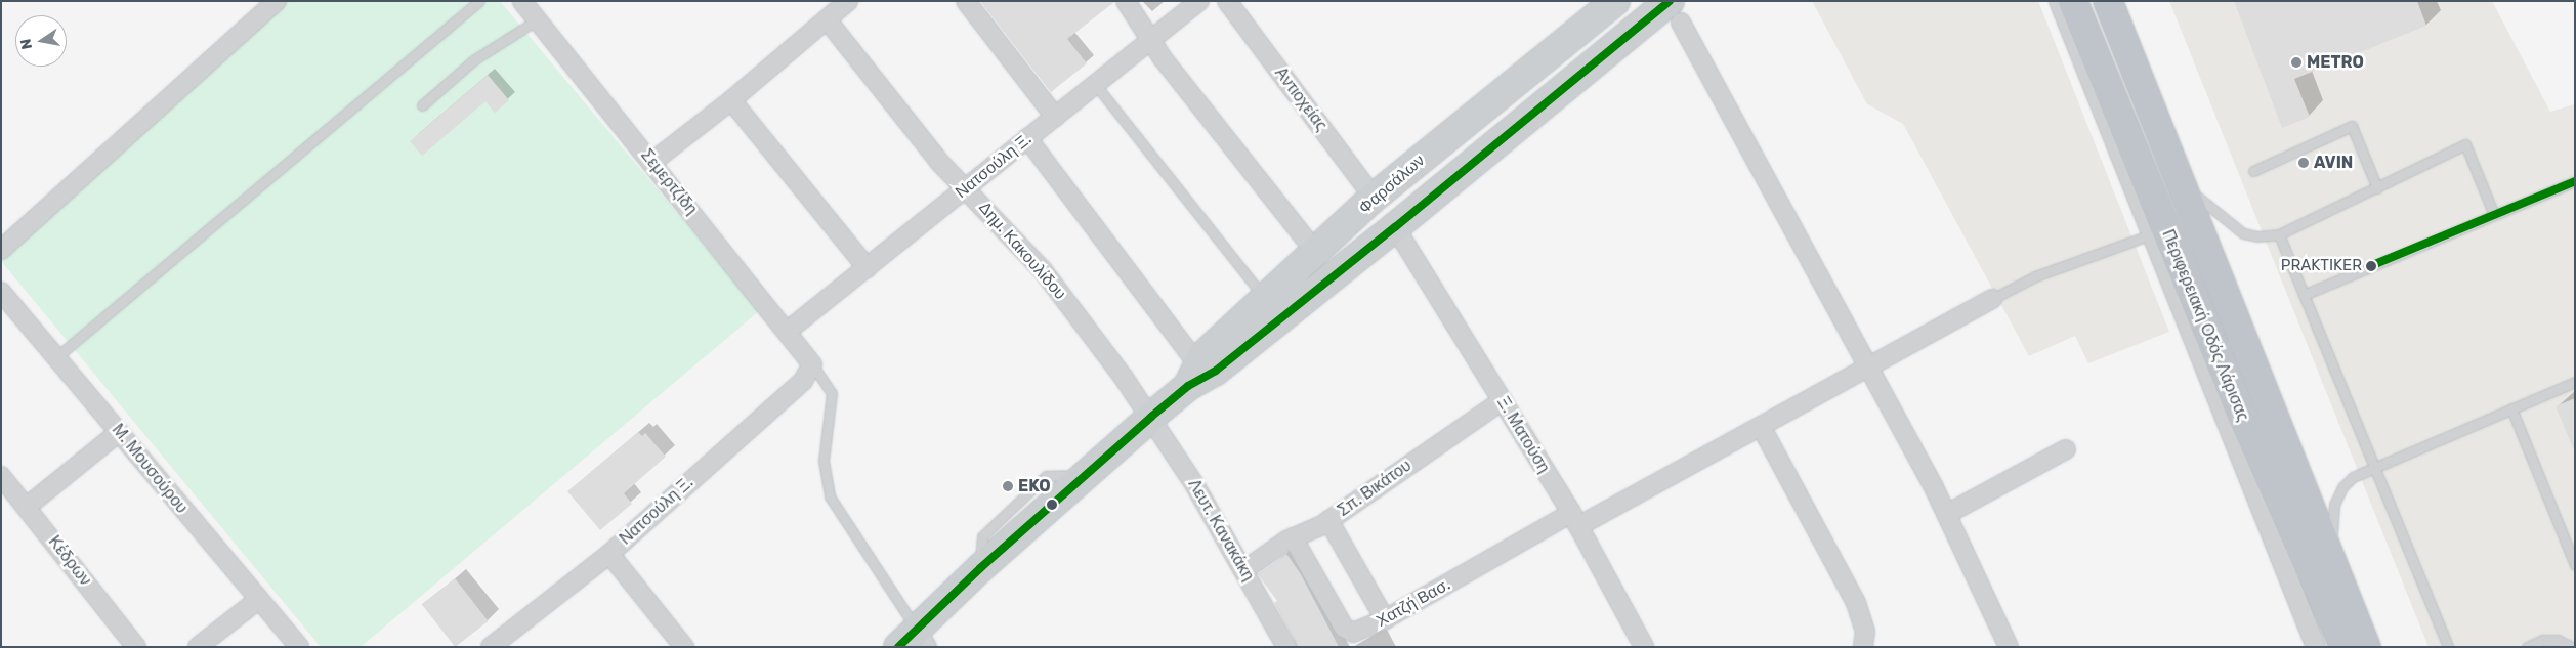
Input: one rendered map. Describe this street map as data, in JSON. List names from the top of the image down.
{
  "streets": {
    "highway": ["Περιφερειακή Οδός Λάρισας"],
    "main road": ["Φαρσάλων"],
    "street": [
      "Αντιοχείας",
      "Νατσούλη Ξ.",
      "Σεμερτζίδη",
      "Δημ. Κακουλίδου",
      "Ξ. Ματούση",
      "Μ. Μουσούρου",
      "Σπ. Βικάτου",
      "Λευτ. Κανακάκη",
      "Κέδρων",
      "Χατζή Βασ."
    ]
  },
  "crossings": [
    ["Αντιοχείας", "Φαρσάλων"],
    ["Νατσούλη Ξ.", "Σεμερτζίδη"],
    ["Νατσούλη Ξ.", "Δημ. Κακουλίδου"],
    ["Φαρσάλων", "Δημ. Κακουλίδου"],
    ["Φαρσάλων", "Ξ. Ματούση"],
    ["Φαρσάλων", "Λευτ. Κανακάκη"],
    ["Δημ. Κακουλίδου", "Λευτ. Κανακάκη"],
    ["Ξ. Ματούση", "Σπ. Βικάτου"],
    ["Ξ. Ματούση", "Χατζή Βασ."],
    ["Σπ. Βικάτου", "Λευτ. Κανακάκη"],
    ["Σπ. Βικάτου", "Χατζή Βασ."]
  ],
  "places": [
    "METRO",
    "AVIN",
    "PRAKTIKER",
    "EKO"
  ],
  "north": "left"
}
